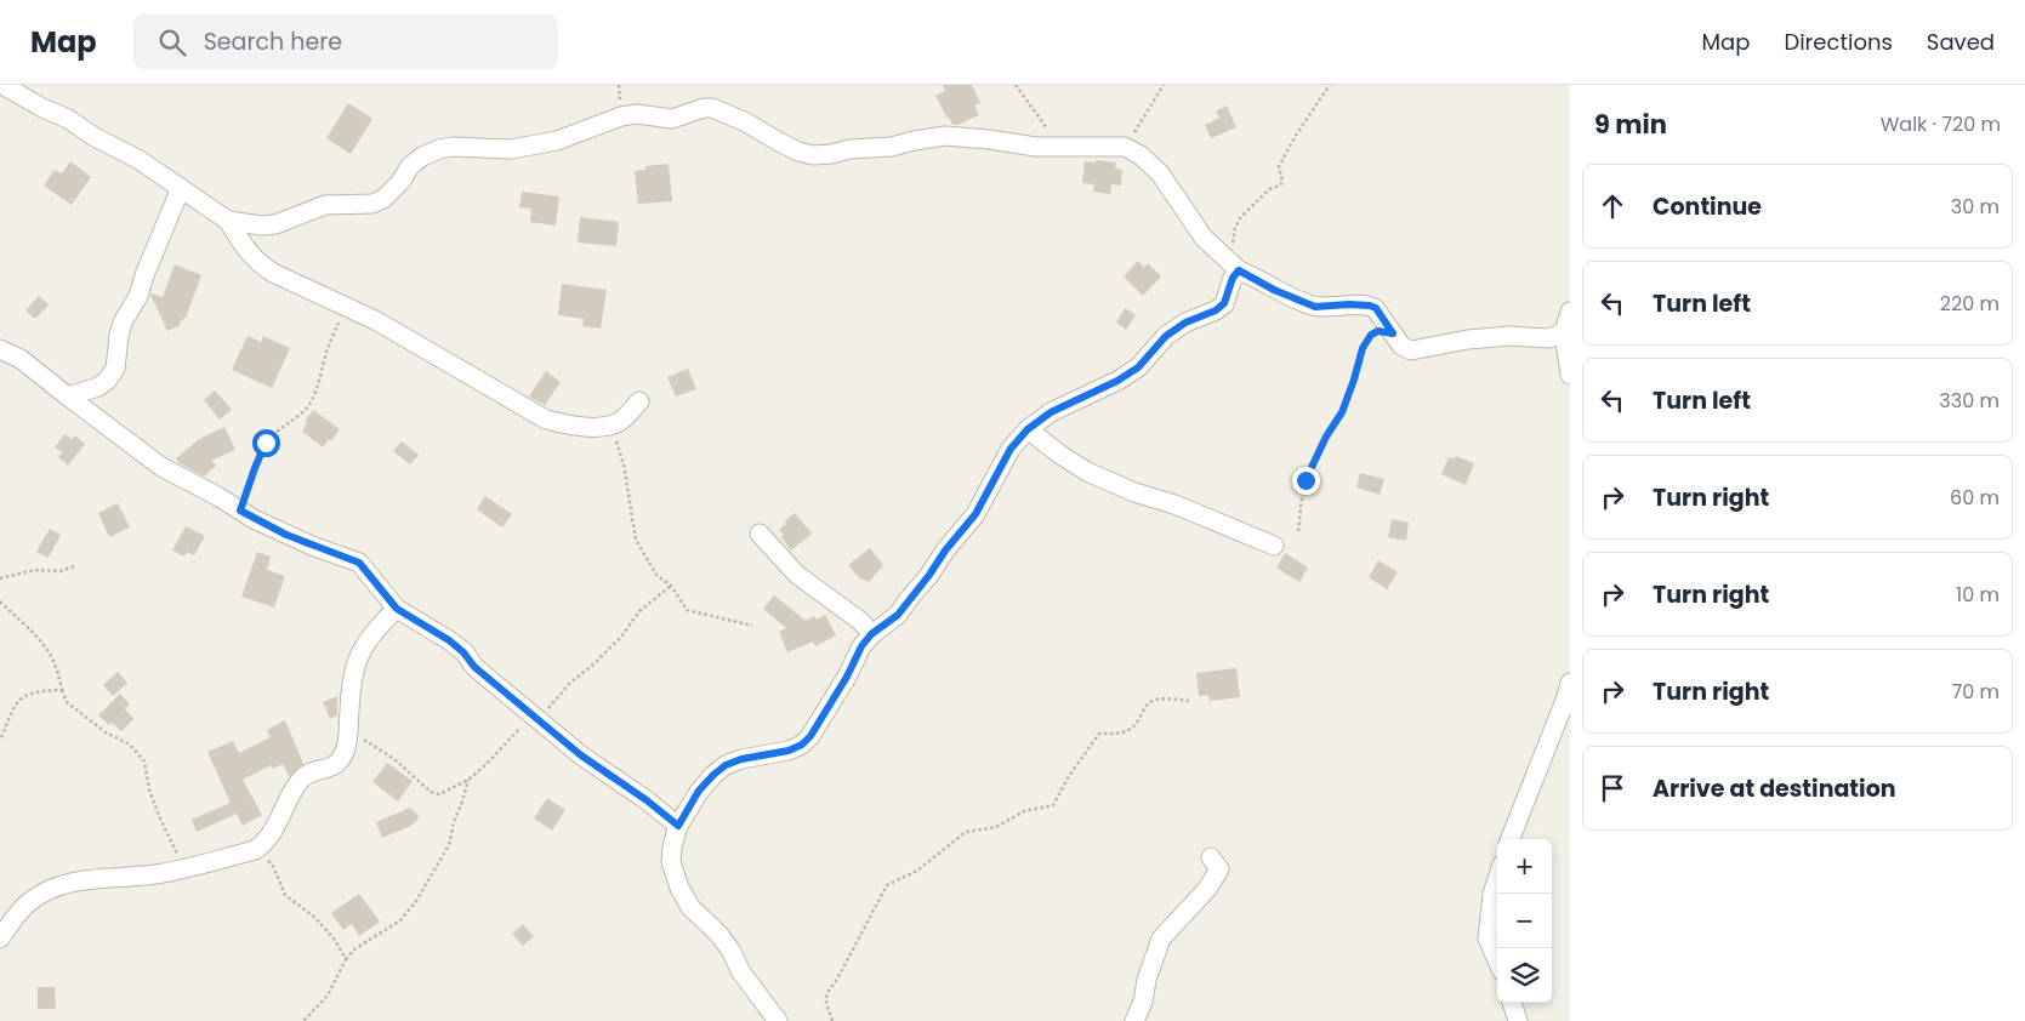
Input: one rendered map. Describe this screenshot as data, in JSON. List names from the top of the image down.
{
  "page": {
    "header": "Map",
    "search": "Search here",
    "nav": ["Map", "Directions", "Saved"],
    "heading": ["9 min", "Walk · 720 m"],
    "list": [
      ["Continue", "30 m"],
      ["Turn left", "220 m"],
      ["Turn left", "330 m"],
      ["Turn right", "60 m"],
      ["Turn right", "10 m"],
      ["Turn right", "70 m"],
      "Arrive at destination"
    ],
    "map_buttons": ["+", "−"]
  }
}
